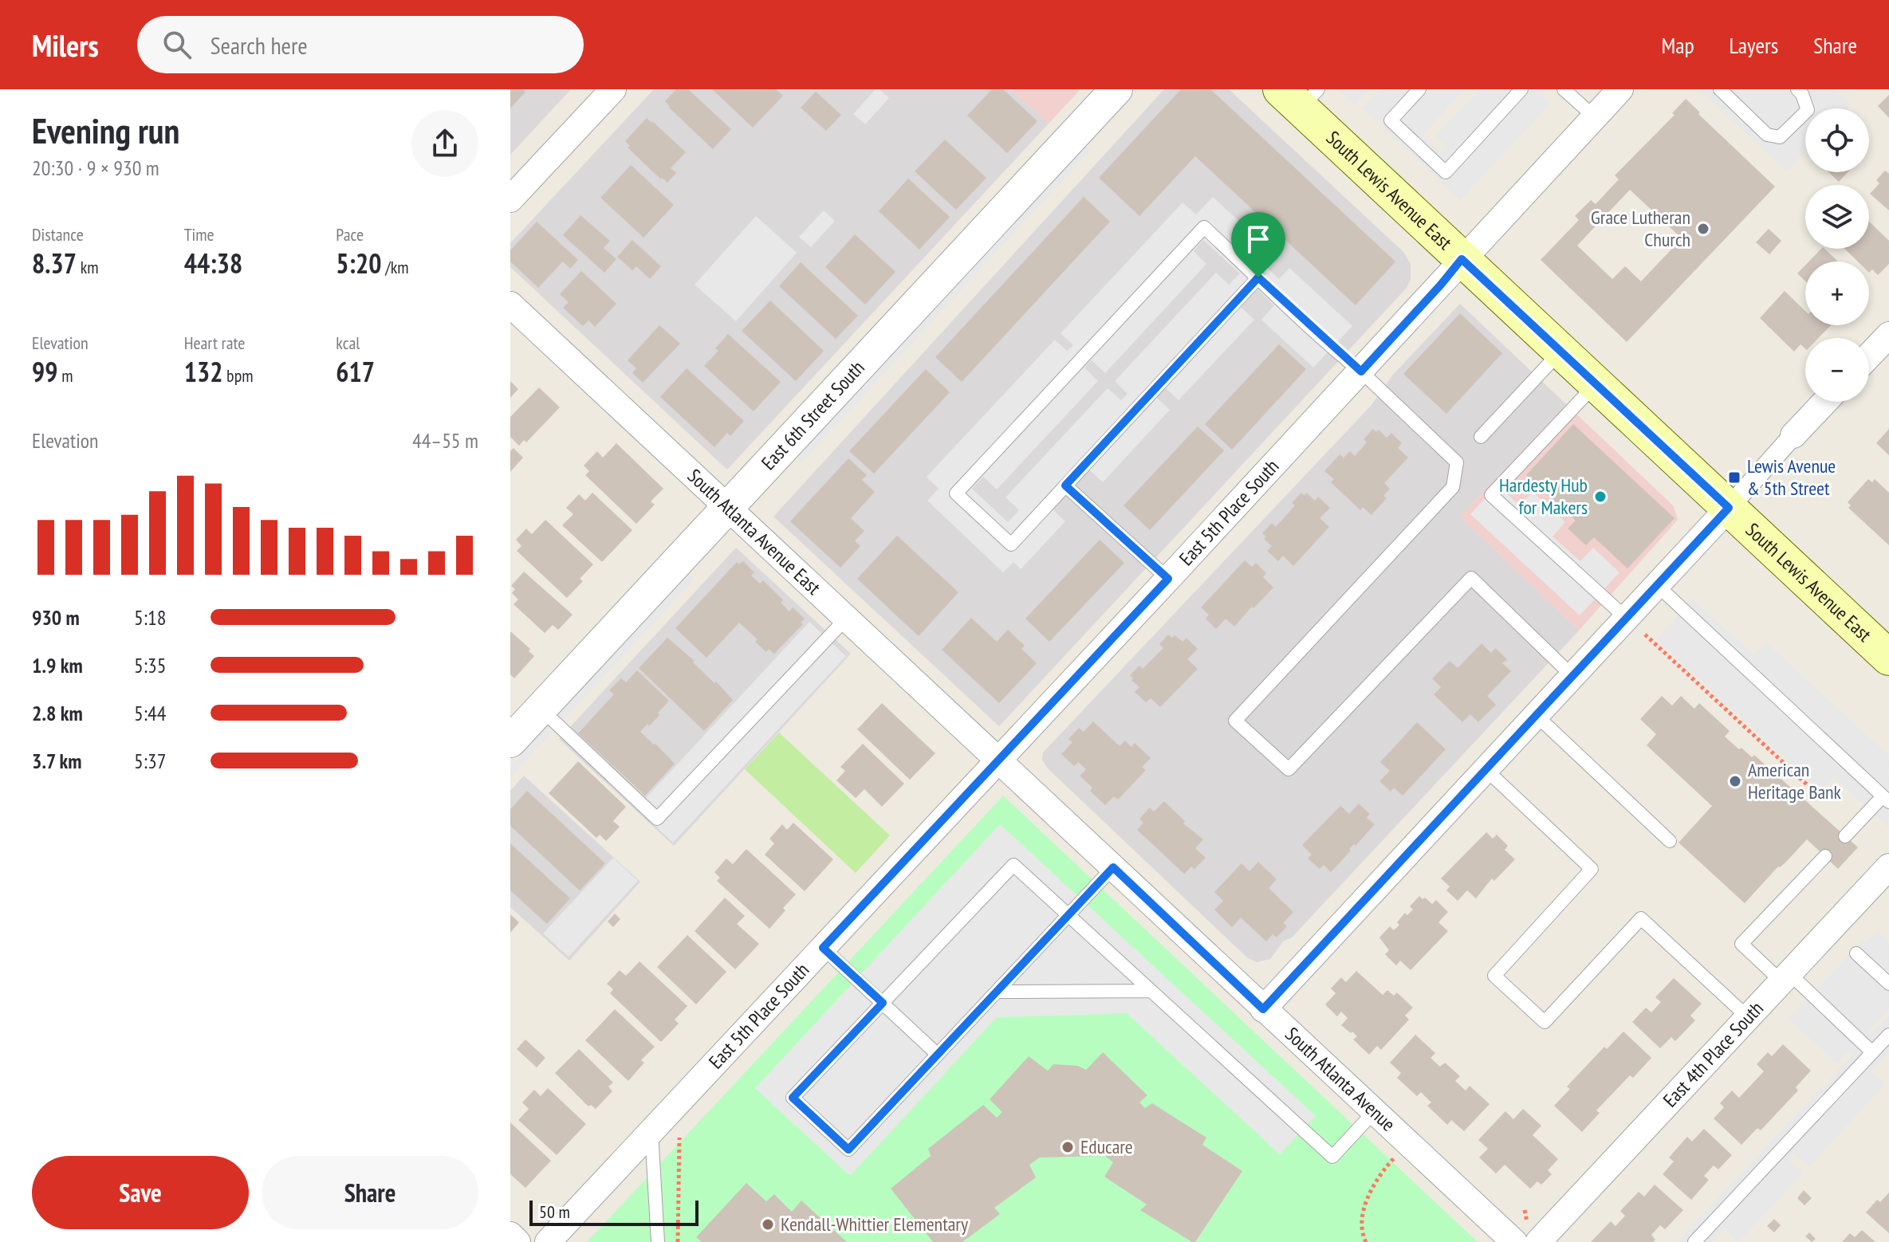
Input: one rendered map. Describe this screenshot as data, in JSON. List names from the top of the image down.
{
  "streets": {
    "main road": ["South Lewis Avenue East"],
    "street": [
      "East 6th Street South",
      "East 5th Place South",
      "South Atlanta Avenue East",
      "East 4th Place South",
      "South Atlanta Avenue"
    ]
  },
  "crossings": [
    ["South Lewis Avenue East", "East 5th Place South"],
    ["East 6th Street South", "South Atlanta Avenue East"],
    ["East 5th Place South", "South Atlanta Avenue East"],
    ["East 5th Place South", "South Atlanta Avenue"],
    ["South Atlanta Avenue East", "South Atlanta Avenue"],
    ["East 4th Place South", "South Atlanta Avenue"]
  ],
  "places": {
    "other": [
      "Grace Lutheran Church",
      "Hardesty Hub for Makers",
      "American Heritage Bank",
      "Educare",
      "Kendall-Whittier Elementary"
    ],
    "transit": ["Lewis Avenue & 5th Street"]
  },
  "scale_bar": "50 m",
  "page": {
    "header": "Milers",
    "search": "Search here",
    "nav": ["Map", "Layers", "Share"],
    "heading": ["Evening run", "20:30 · 9 × 930 m"],
    "map_buttons": ["+", "−"],
    "stats": [
      ["Distance", "8.37 km"],
      ["Time", "44:38"],
      ["Pace", "5:20 /km"],
      ["Elevation", "99 m"],
      ["Heart rate", "132 bpm"],
      ["kcal", "617"]
    ],
    "chart": ["Elevation", "44–55 m"],
    "list": [
      {
        "name": "930 m",
        "note": "5:18"
      },
      {
        "name": "1.9 km",
        "note": "5:35"
      },
      {
        "name": "2.8 km",
        "note": "5:44"
      },
      {
        "name": "3.7 km",
        "note": "5:37"
      }
    ],
    "buttons": ["Save", "Share"],
    "scale": "50 m"
  }
}
